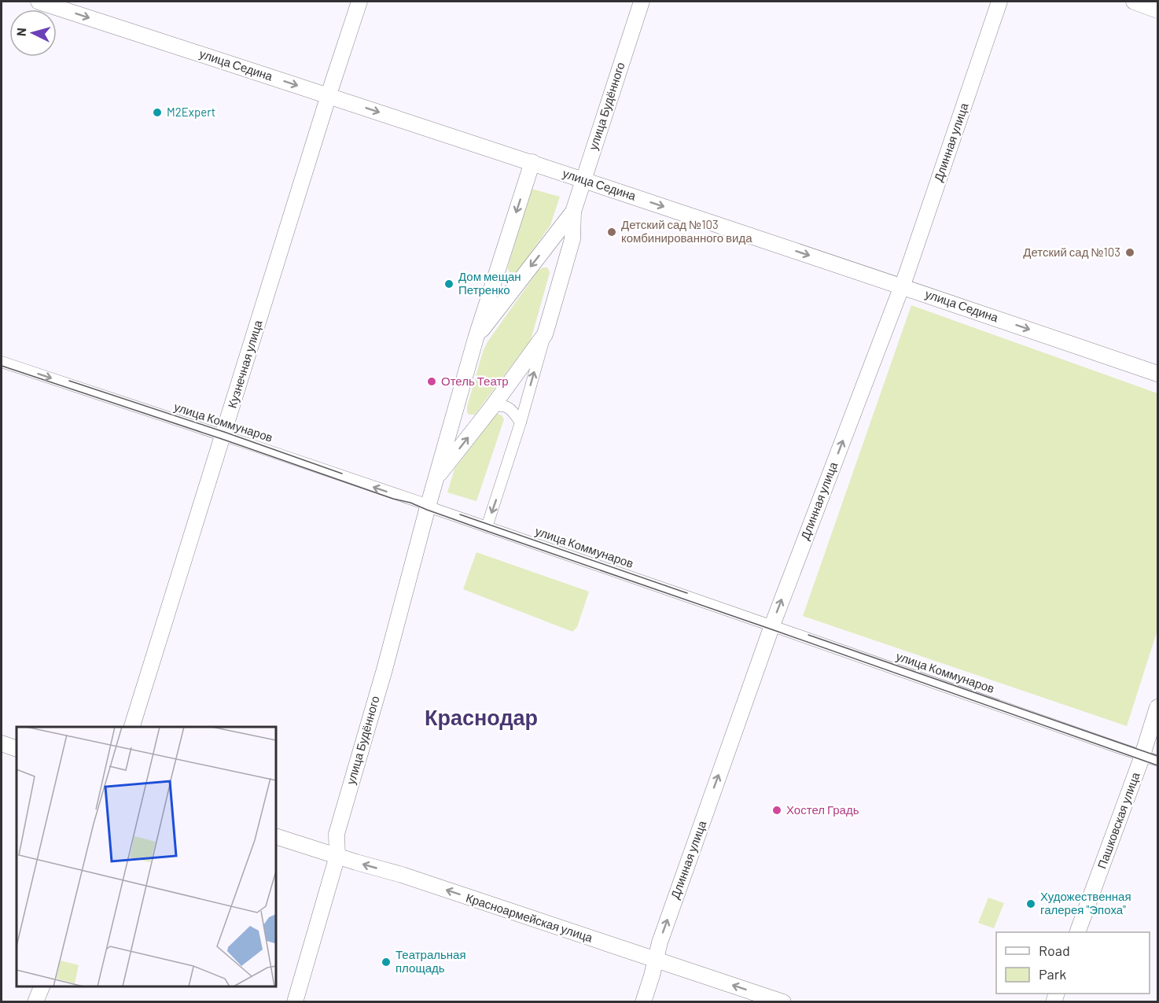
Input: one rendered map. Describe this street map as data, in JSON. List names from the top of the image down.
{
  "streets": {
    "street": [
      "улица Седина",
      "улица Будённого",
      "Длинная улица",
      "Кузнечная улица",
      "улица Коммунаров",
      "Пашковская улица",
      "Красноармейская улица"
    ]
  },
  "crossings": [
    ["улица Седина", "улица Будённого"],
    ["улица Седина", "Длинная улица"],
    ["улица Седина", "Кузнечная улица"],
    ["улица Будённого", "улица Коммунаров"],
    ["улица Будённого", "Красноармейская улица"],
    ["Длинная улица", "улица Коммунаров"],
    ["Длинная улица", "Красноармейская улица"],
    ["Кузнечная улица", "улица Коммунаров"],
    ["улица Коммунаров", "Пашковская улица"]
  ],
  "one_way": ["улица Седина", "Длинная улица", "Красноармейская улица"],
  "districts": ["Краснодар"],
  "places": [
    "M2Expert",
    "Детский сад №103 комбинированного вида",
    "Детский сад №103",
    "Дом мещан Петренко",
    "Отель Театр",
    "Хостел Градь",
    "Художественная галерея \"Эпоха\"",
    "Театральная площадь"
  ],
  "legend": ["Road", "Park"],
  "north": "left"
}
